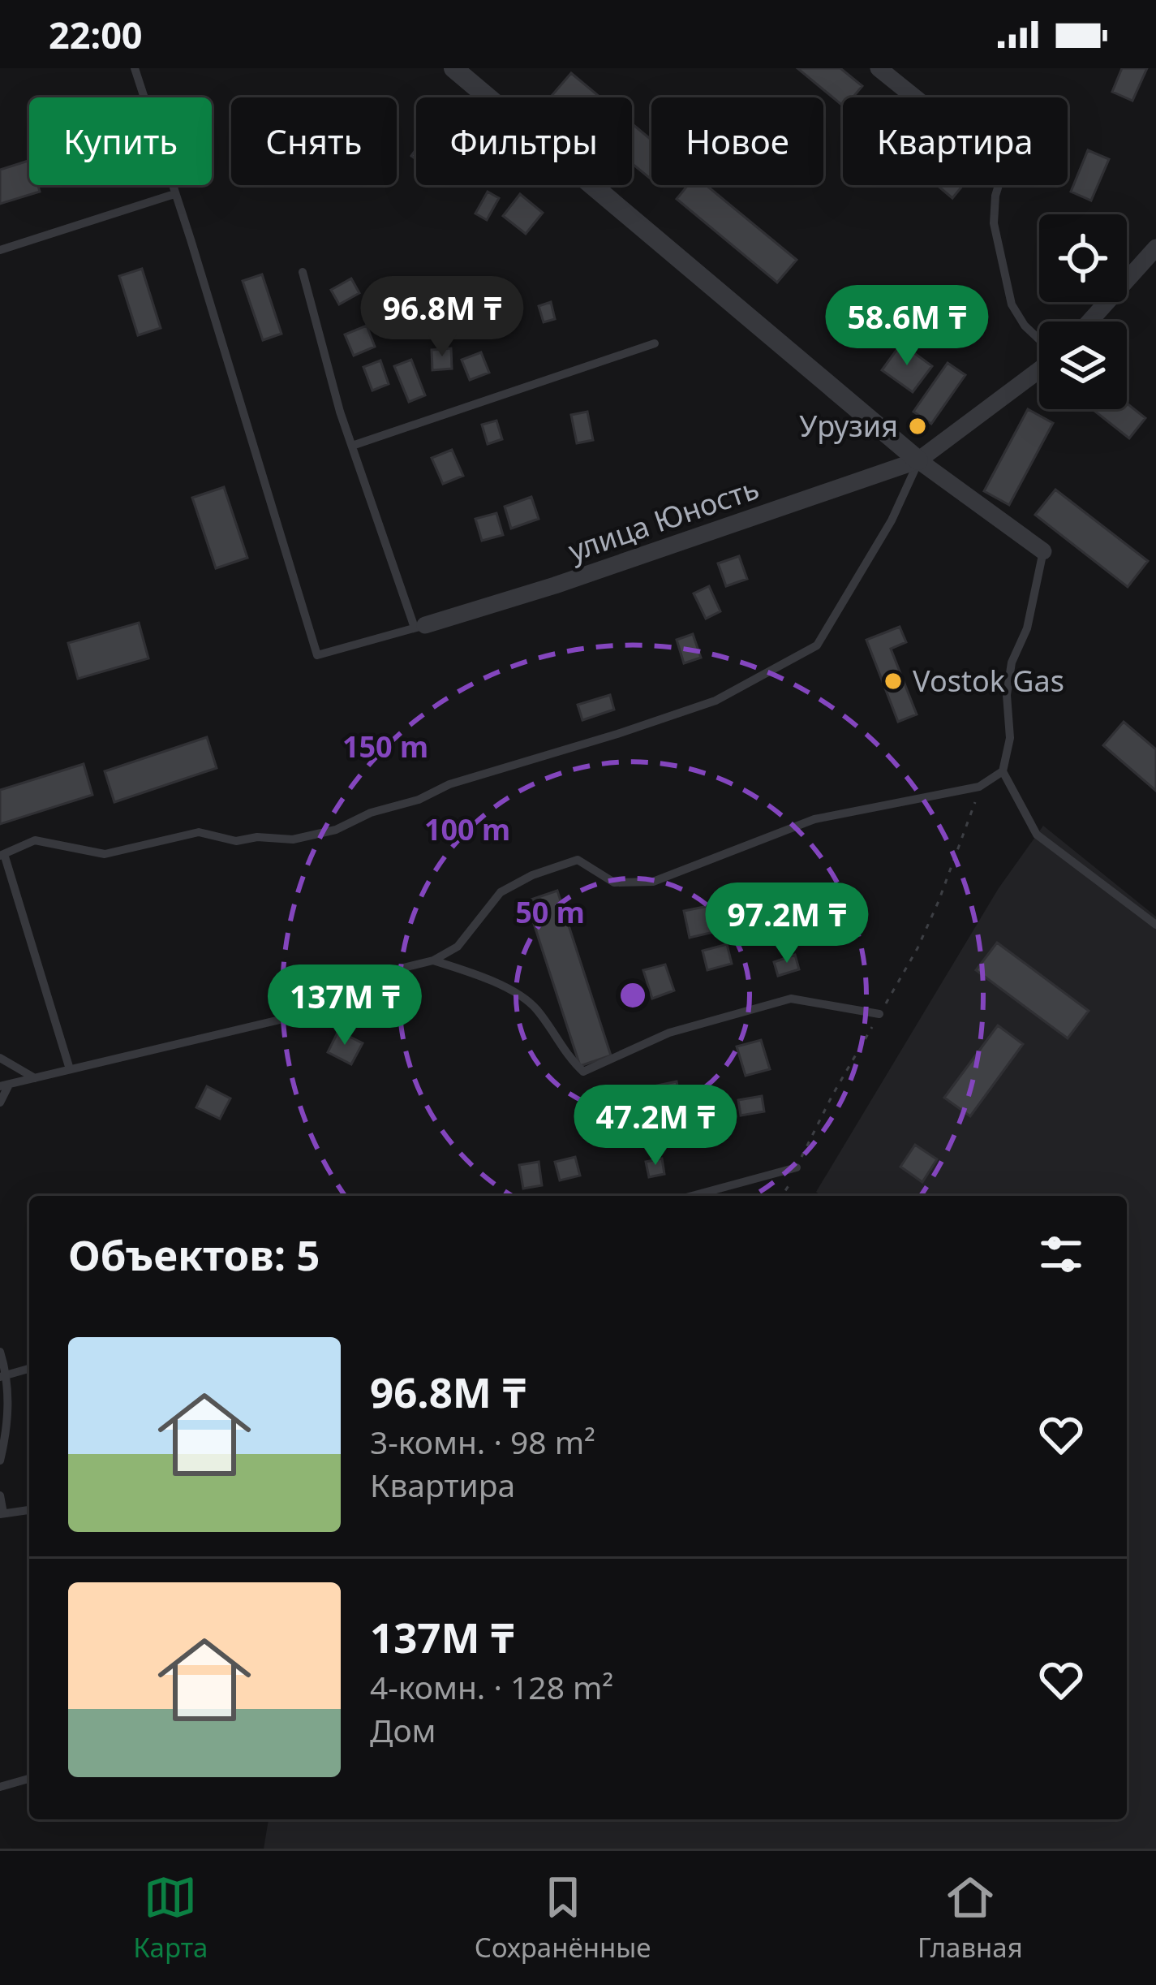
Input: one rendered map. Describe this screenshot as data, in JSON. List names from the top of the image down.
{
  "streets": {
    "street": ["улица Юность"]
  },
  "places": ["Урузия", "Vostok Gas"],
  "page": {
    "status": "22:00",
    "chip": [
      "Купить",
      "Снять",
      "Фильтры",
      "Новое",
      "Квартира"
    ],
    "price": [
      "96.8M ₸",
      "58.6M ₸",
      "97.2M ₸",
      "137M ₸",
      "47.2M ₸"
    ],
    "heading": "Объектов: 5",
    "list": [
      {
        "name": "96.8M ₸",
        "note": "3-комн. · 98 m² · Квартира"
      },
      {
        "name": "137M ₸",
        "note": "4-комн. · 128 m² · Дом"
      }
    ],
    "tabs": ["Карта", "Сохранённые", "Главная"]
  },
  "rings": ["150 m", "100 m", "50 m"]
}
